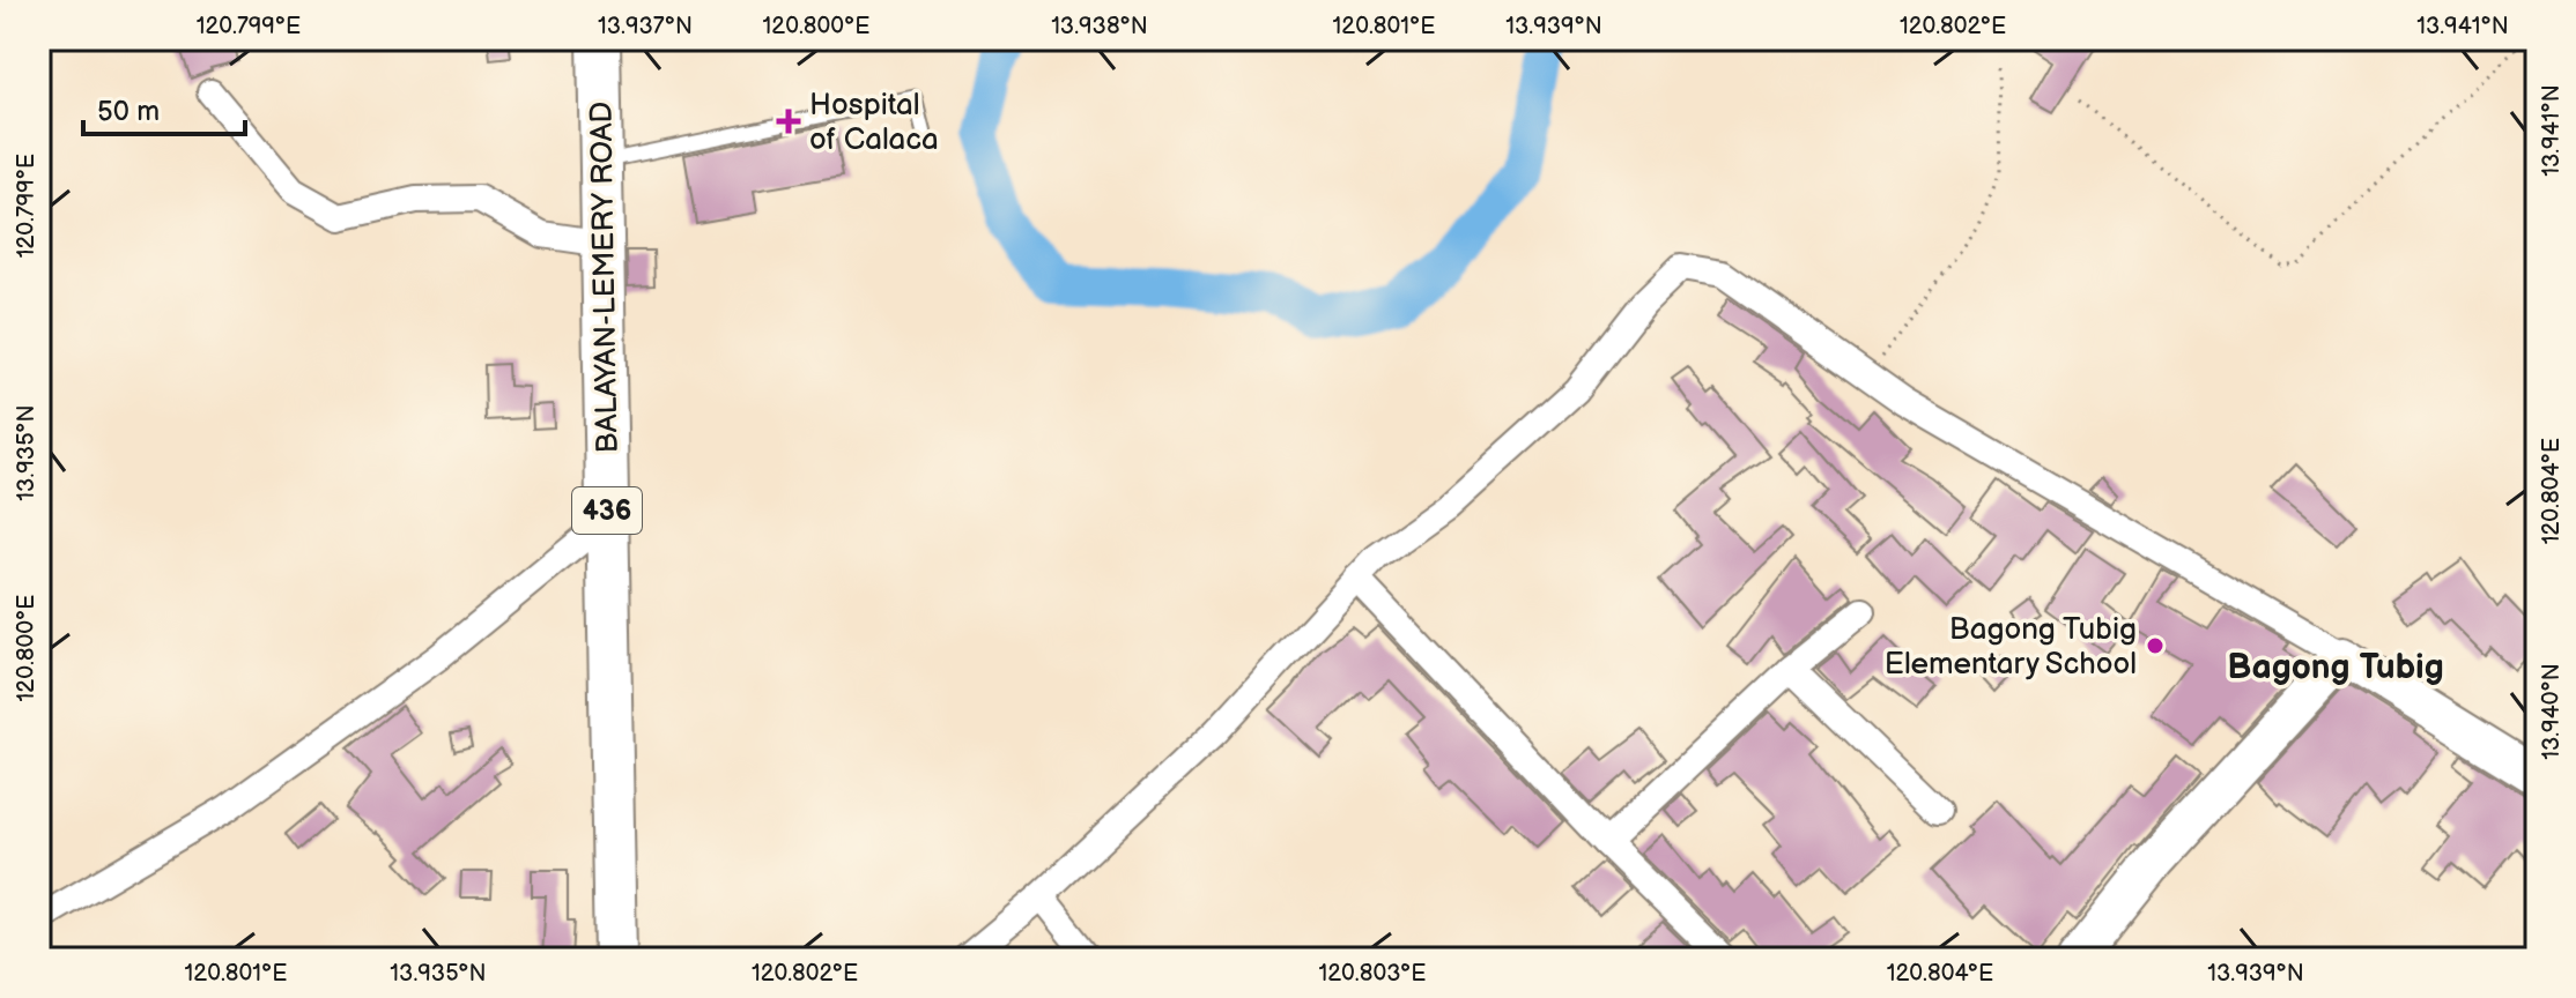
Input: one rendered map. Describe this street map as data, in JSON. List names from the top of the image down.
{
  "streets": {
    "main road": ["BALAYAN-LEMERY ROAD", "436"]
  },
  "districts": ["Bagong Tubig"],
  "places": {
    "health": ["Hospital of Calaca"],
    "other": ["Bagong Tubig Elementary School"]
  },
  "scale_bar": "50 m",
  "coordinates": [
    "120.799°E",
    "13.937°N",
    "120.800°E",
    "13.938°N",
    "120.801°E",
    "13.939°N",
    "120.802°E",
    "13.941°N",
    "13.935°N",
    "120.804°E",
    "13.940°N",
    "120.803°E"
  ]
}
